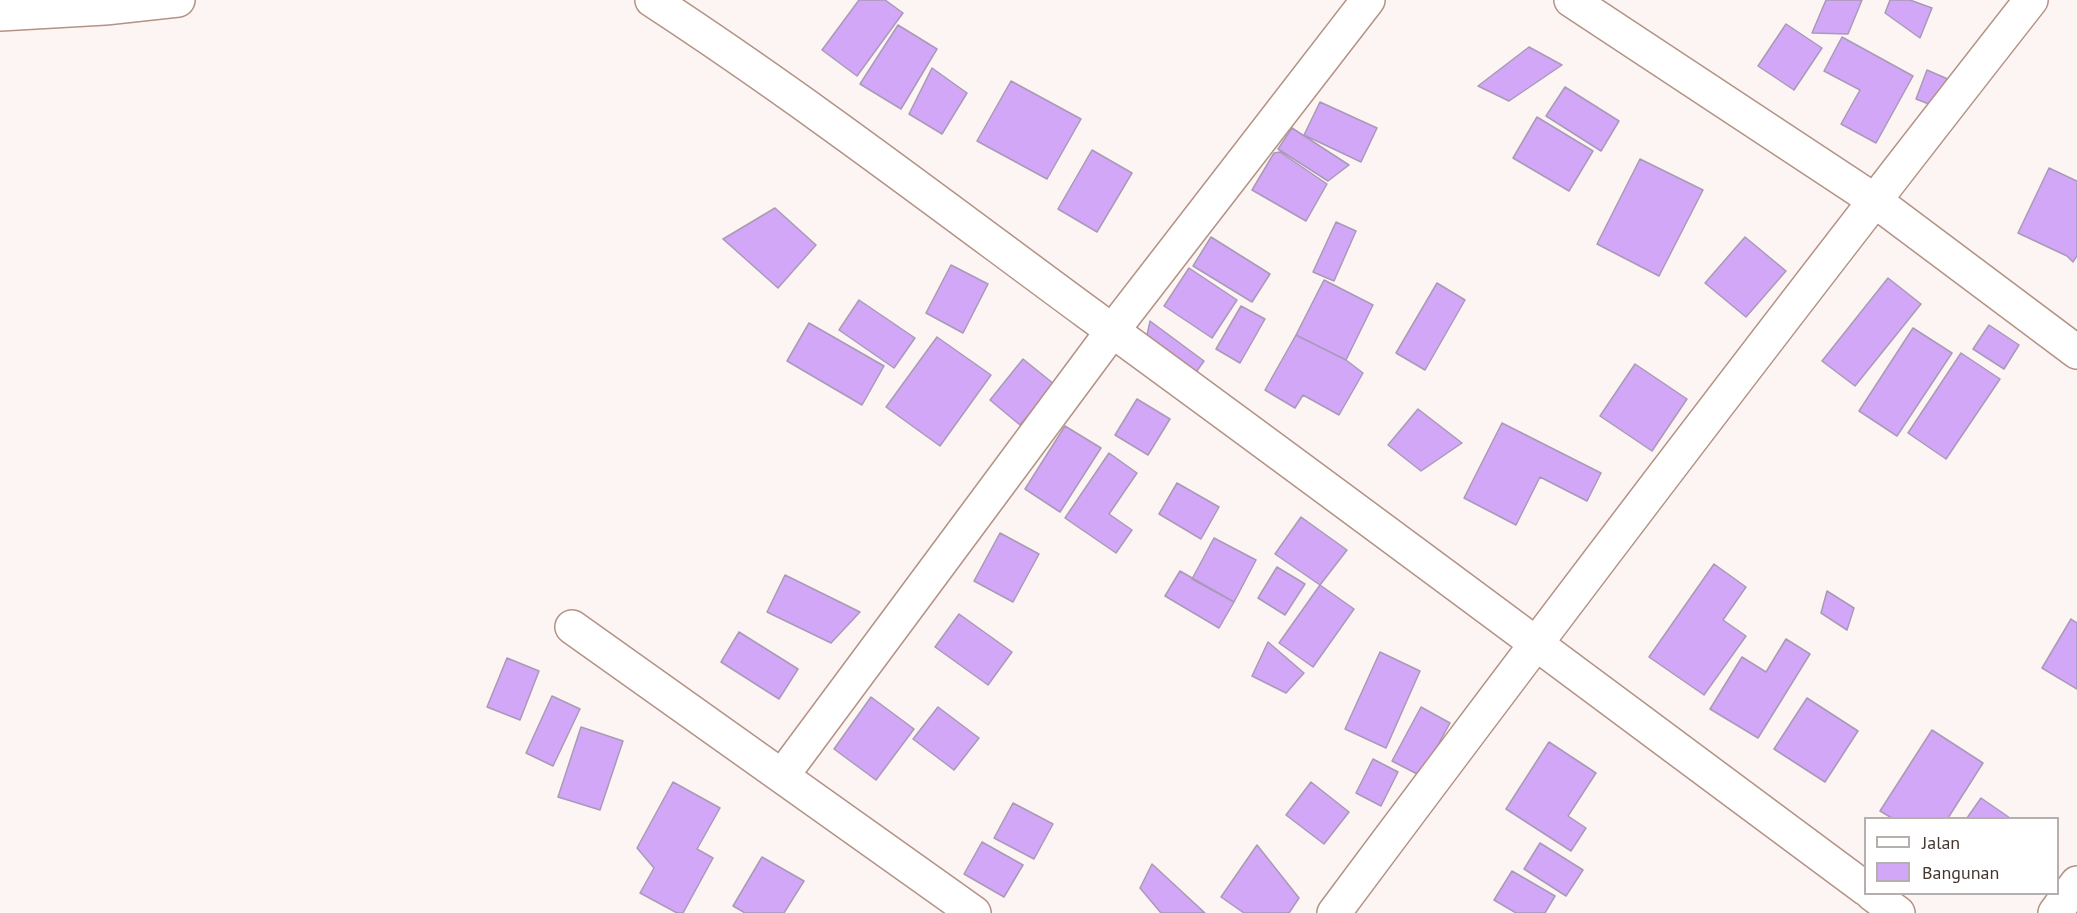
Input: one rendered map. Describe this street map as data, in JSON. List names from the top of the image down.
{
  "legend": ["Jalan", "Bangunan"]
}
